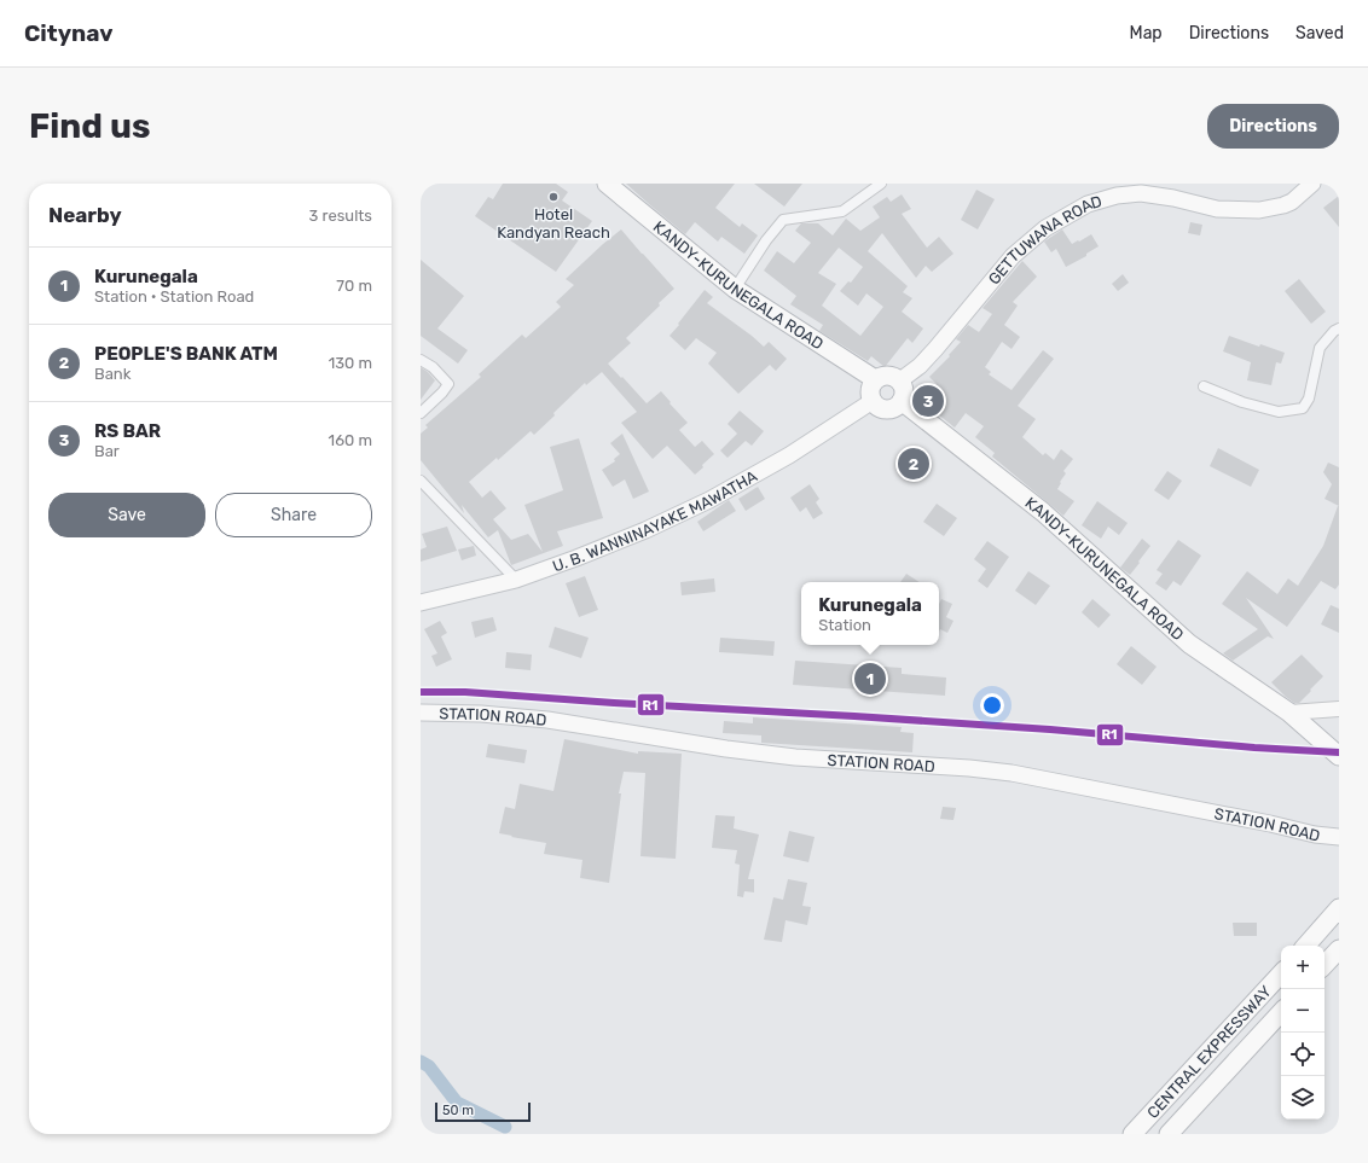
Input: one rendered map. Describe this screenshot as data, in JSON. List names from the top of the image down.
{
  "streets": {
    "highway": ["KANDY-KURUNEGALA ROAD", "CENTRAL EXPRESSWAY"],
    "main road": ["GETTUWANA ROAD", "U. B. WANNINAYAKE MAWATHA", "STATION ROAD"]
  },
  "crossings": [
    ["GETTUWANA ROAD", "KANDY-KURUNEGALA ROAD"],
    ["GETTUWANA ROAD", "U. B. WANNINAYAKE MAWATHA"],
    ["KANDY-KURUNEGALA ROAD", "U. B. WANNINAYAKE MAWATHA"]
  ],
  "places": ["Hotel Kandyan Reach"],
  "lines": ["transit line R1"],
  "scale_bar": "50 m",
  "page": {
    "header": "Citynav",
    "nav": ["Map", "Directions", "Saved"],
    "buttons": [
      "Directions",
      ["Save", "Share"]
    ],
    "title": "Find us",
    "heading": ["Nearby", "3 results"],
    "list": [
      {
        "mark": "1",
        "name": "Kurunegala",
        "note": "Station · Station Road",
        "value": "70 m"
      },
      {
        "mark": "2",
        "name": "PEOPLE'S BANK ATM",
        "note": "Bank",
        "value": "130 m"
      },
      {
        "mark": "3",
        "name": "RS BAR",
        "note": "Bar",
        "value": "160 m"
      }
    ],
    "pins": ["3", "2", "1"],
    "popup": ["Kurunegala", "Station"],
    "map_buttons": ["+", "−"],
    "scale": "50 m"
  }
}
